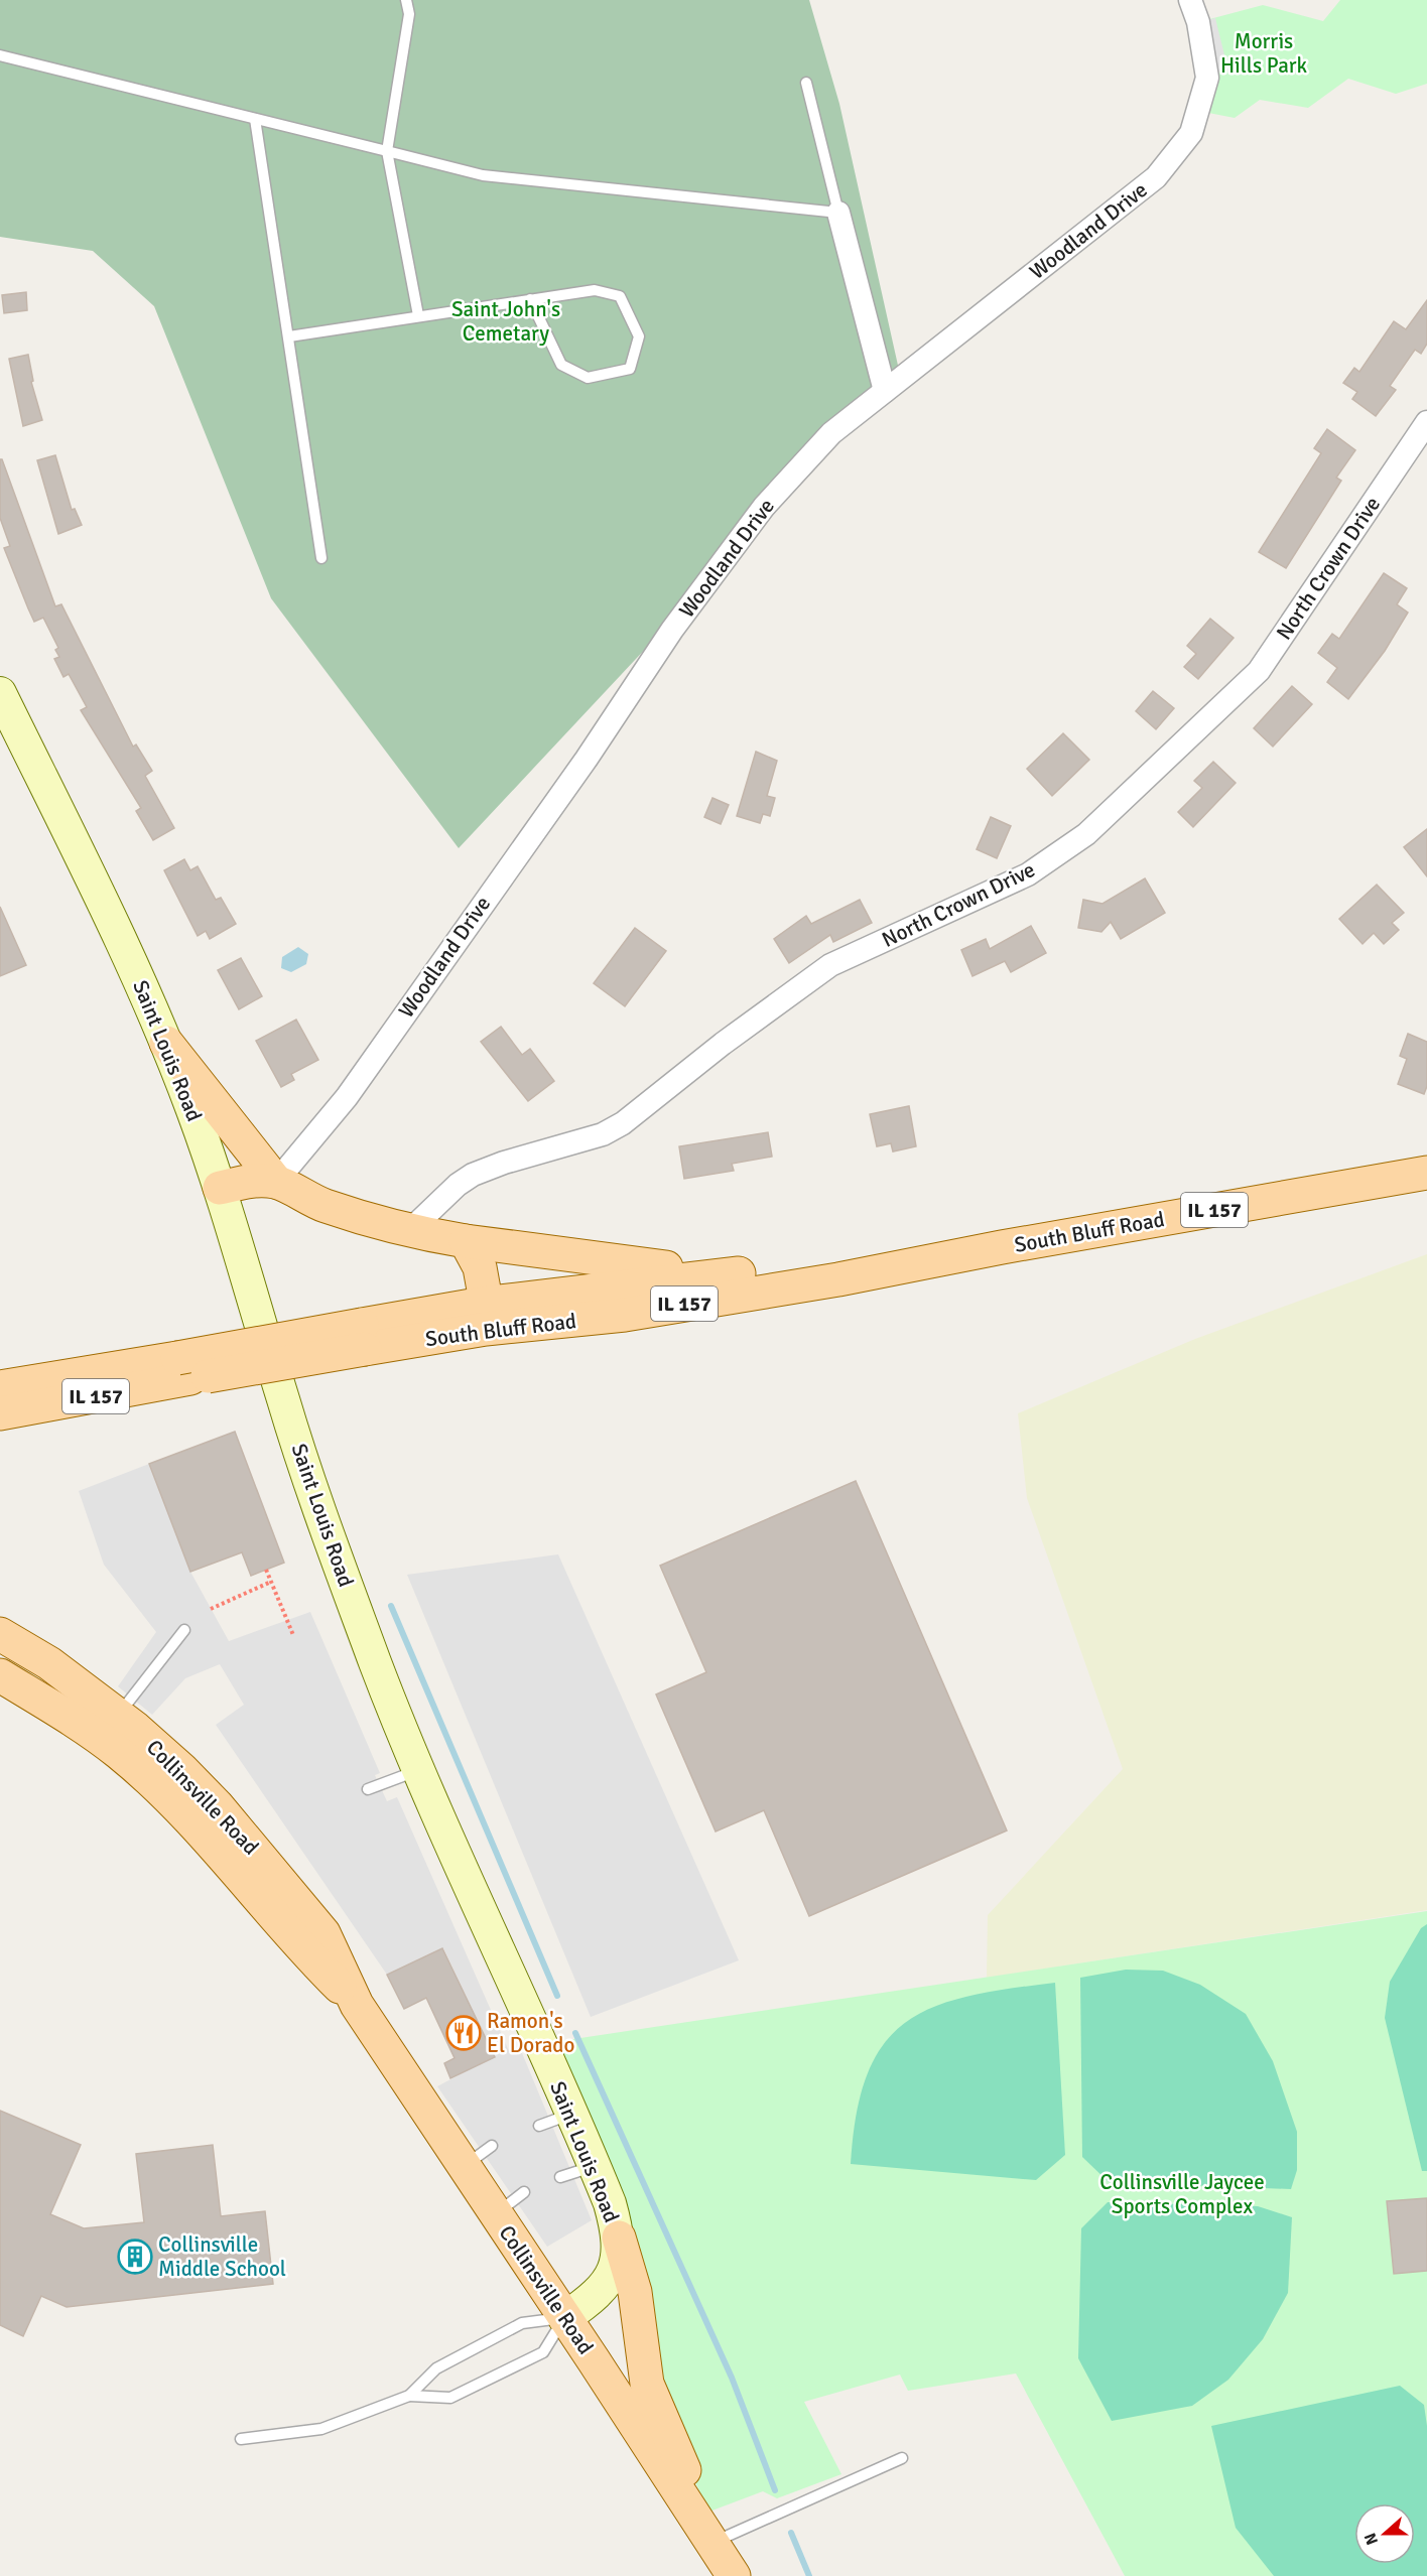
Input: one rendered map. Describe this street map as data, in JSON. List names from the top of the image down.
{
  "streets": {
    "main road": ["IL 157", "South Bluff Road", "Collinsville Road"],
    "street": ["Woodland Drive", "North Crown Drive", "Saint Louis Road"]
  },
  "crossings": [
    ["Saint Louis Road", "Collinsville Road"]
  ],
  "parks": ["Morris Hills Park", "Saint John's Cemetary", "Collinsville Jaycee Sports Complex"],
  "places": {
    "restaurant": ["Ramon's El Dorado"],
    "building": ["Collinsville Middle School"]
  },
  "north": "left"
}
